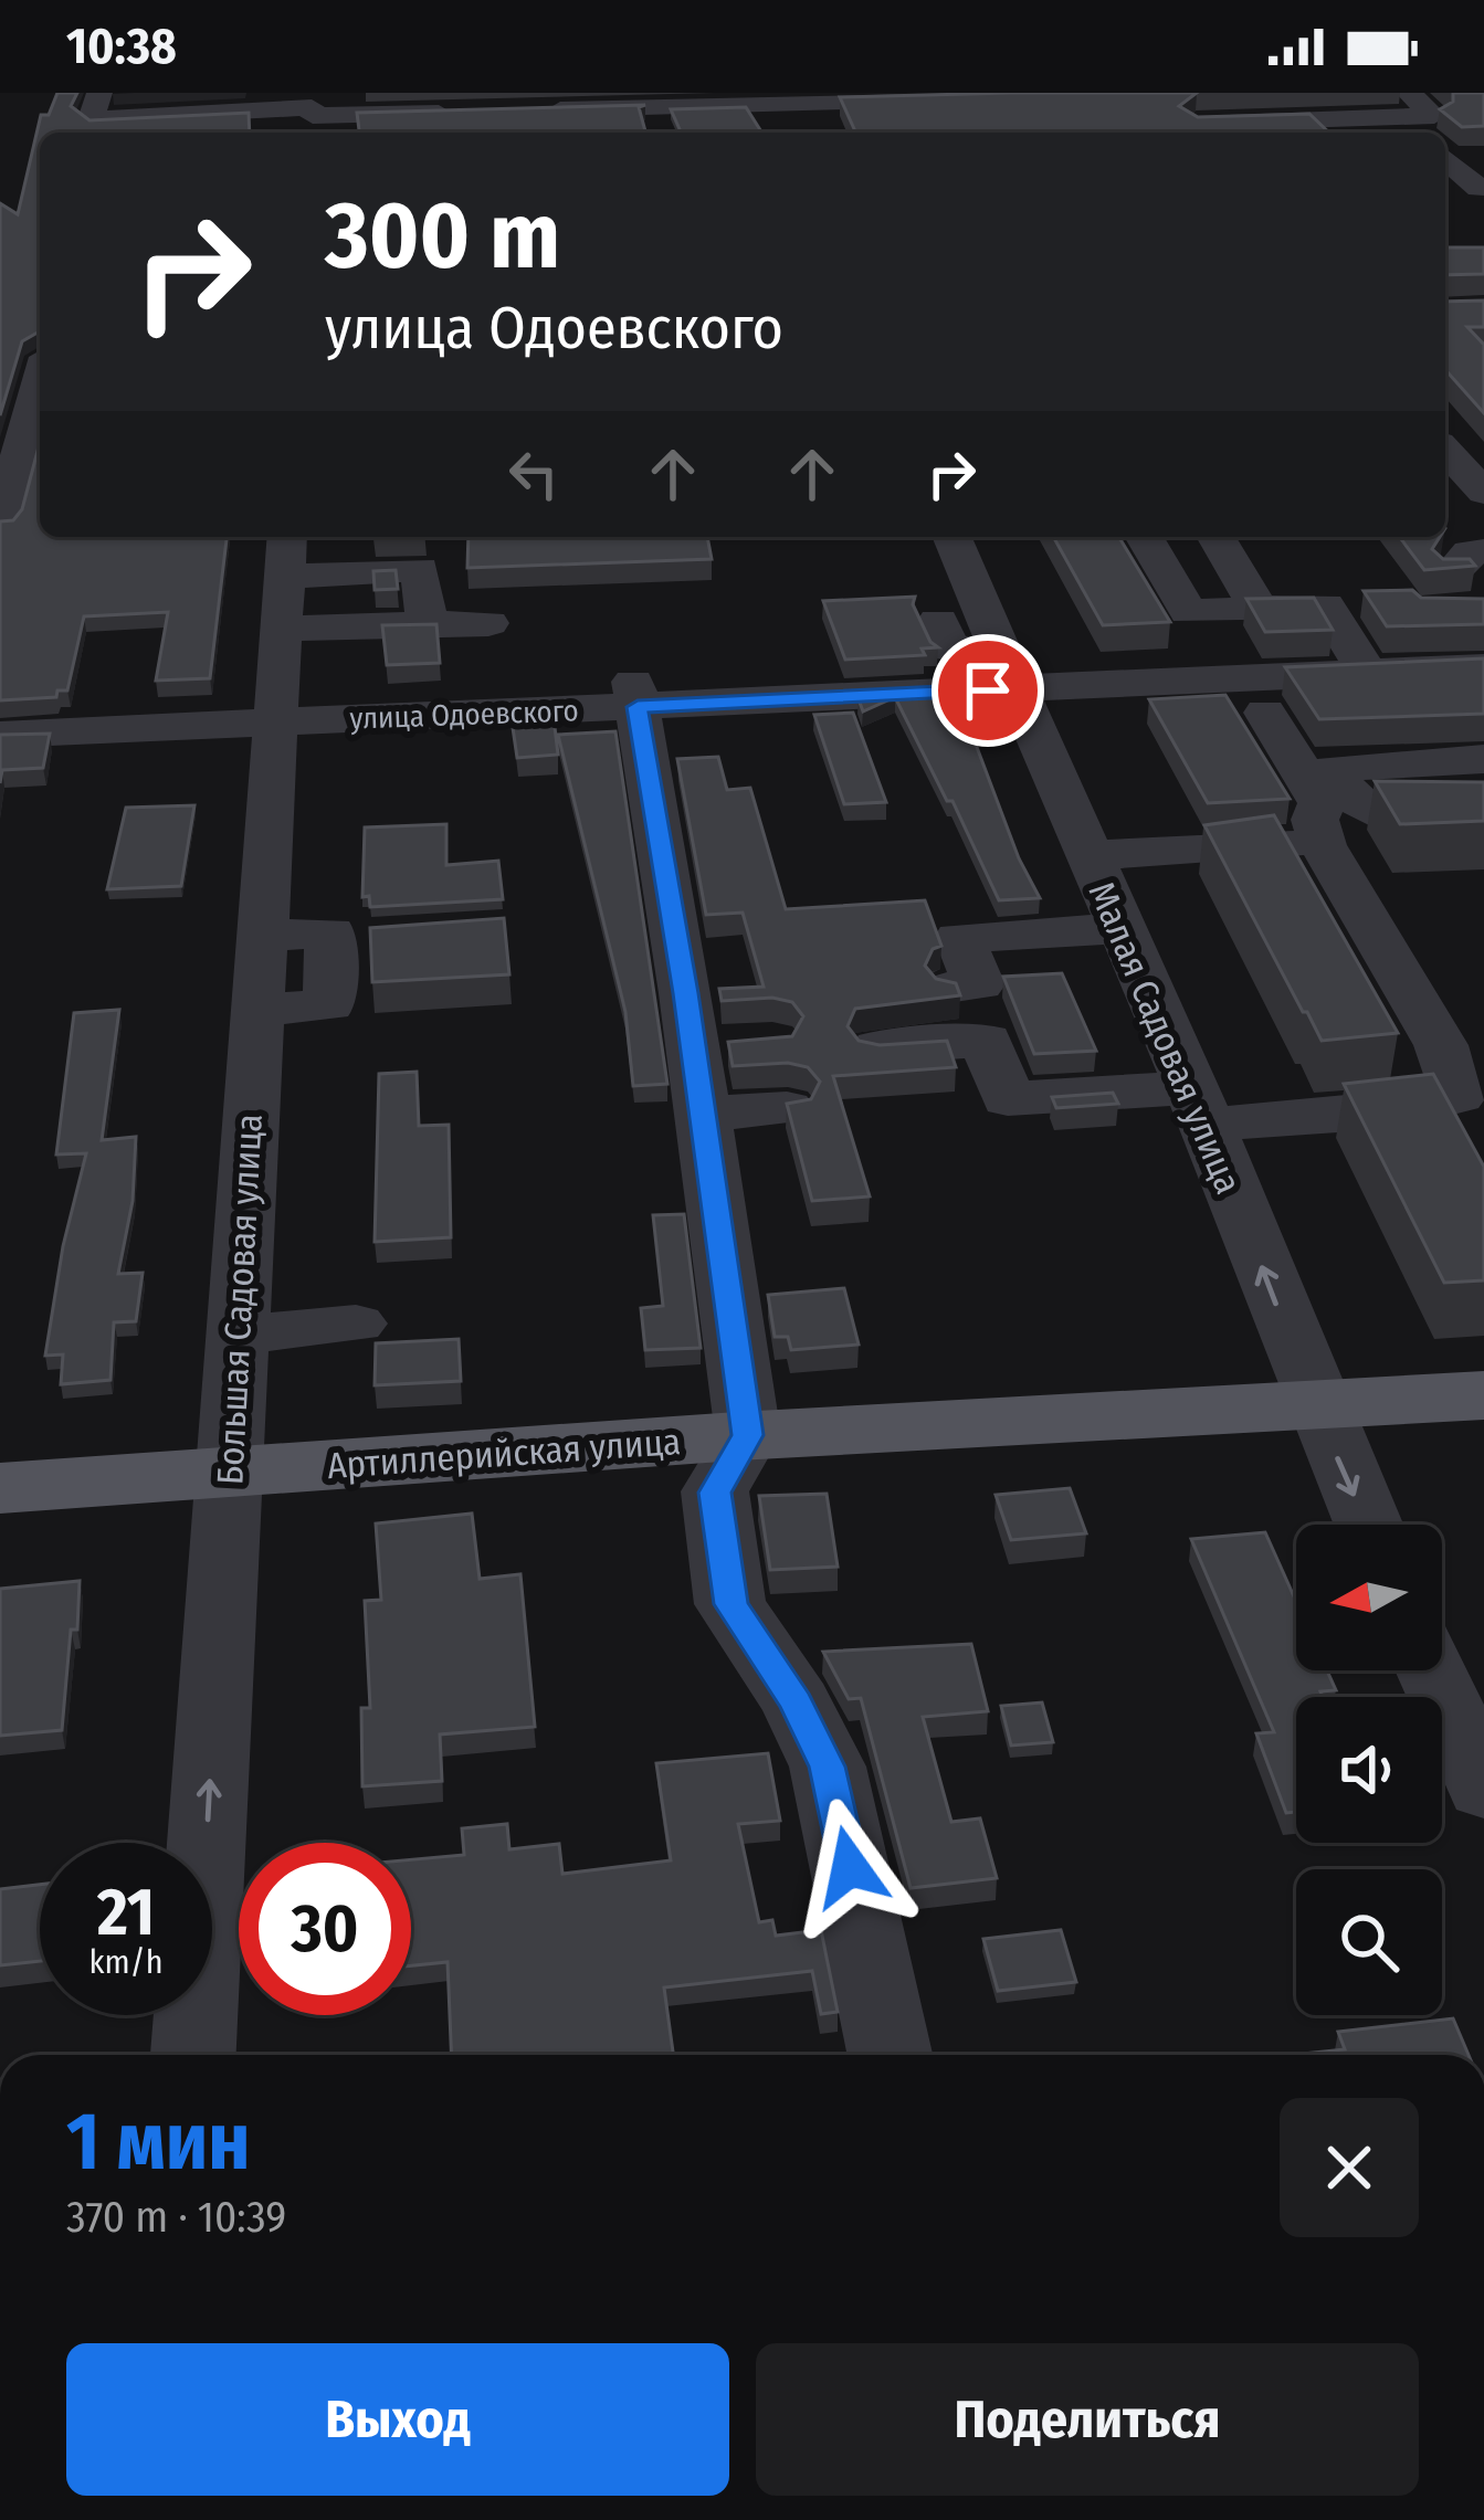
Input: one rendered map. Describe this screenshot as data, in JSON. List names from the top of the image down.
{
  "streets": {
    "main road": ["Артиллерийская улица"],
    "street": ["улица Одоевского", "Малая Садовая улица", "Большая Садовая улица"]
  },
  "crossings": [
    ["улица Одоевского", "Малая Садовая улица"],
    ["улица Одоевского", "Большая Садовая улица"],
    ["Малая Садовая улица", "Артиллерийская улица"],
    ["Большая Садовая улица", "Артиллерийская улица"]
  ],
  "north": "left",
  "page": {
    "status": "10:38",
    "turn": ["300 m", "улица Одоевского"],
    "speed": "21 km/h",
    "limit": "30",
    "heading": ["1 мин", "370 m · 10:39"],
    "buttons": ["Выход", "Поделиться"]
  }
}
